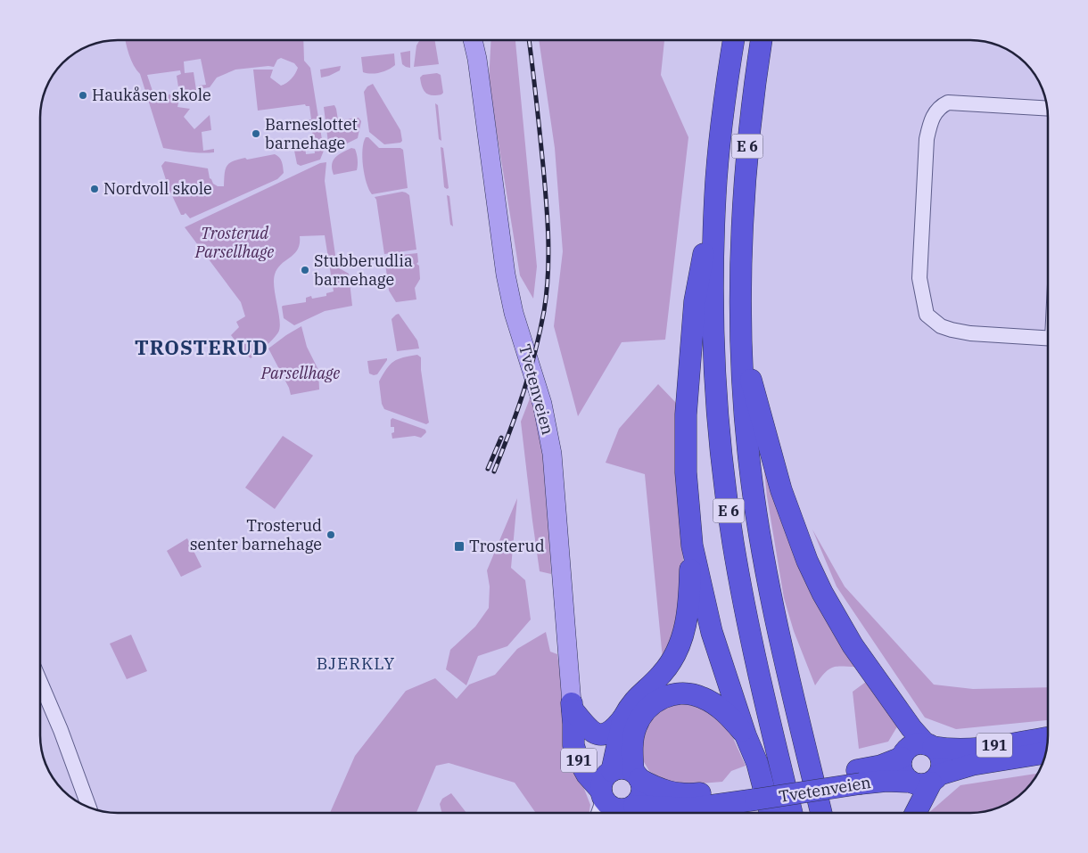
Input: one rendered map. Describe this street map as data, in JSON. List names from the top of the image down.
{
  "streets": {
    "highway": ["E 6", "Tvetenveien", "191"]
  },
  "crossings": [
    ["E 6", "Tvetenveien"],
    ["Tvetenveien", "191"]
  ],
  "districts": ["TROSTERUD", "BJERKLY"],
  "parks": ["Trosterud Parsellhage", "Parsellhage"],
  "places": {
    "other": [
      "Haukåsen skole",
      "Barneslottet barnehage",
      "Nordvoll skole",
      "Stubberudlia barnehage",
      "Trosterud senter barnehage"
    ],
    "transit": ["Trosterud"]
  }
}
